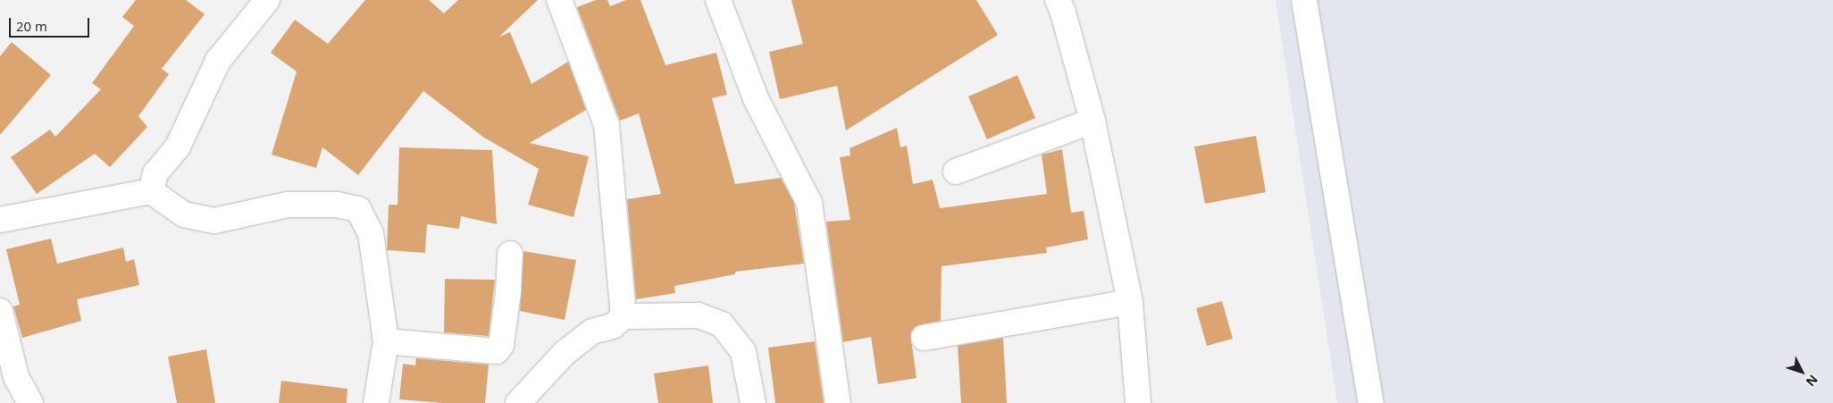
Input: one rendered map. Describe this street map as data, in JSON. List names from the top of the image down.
{
  "scale_bar": "20 m",
  "north": "bottom right"
}
